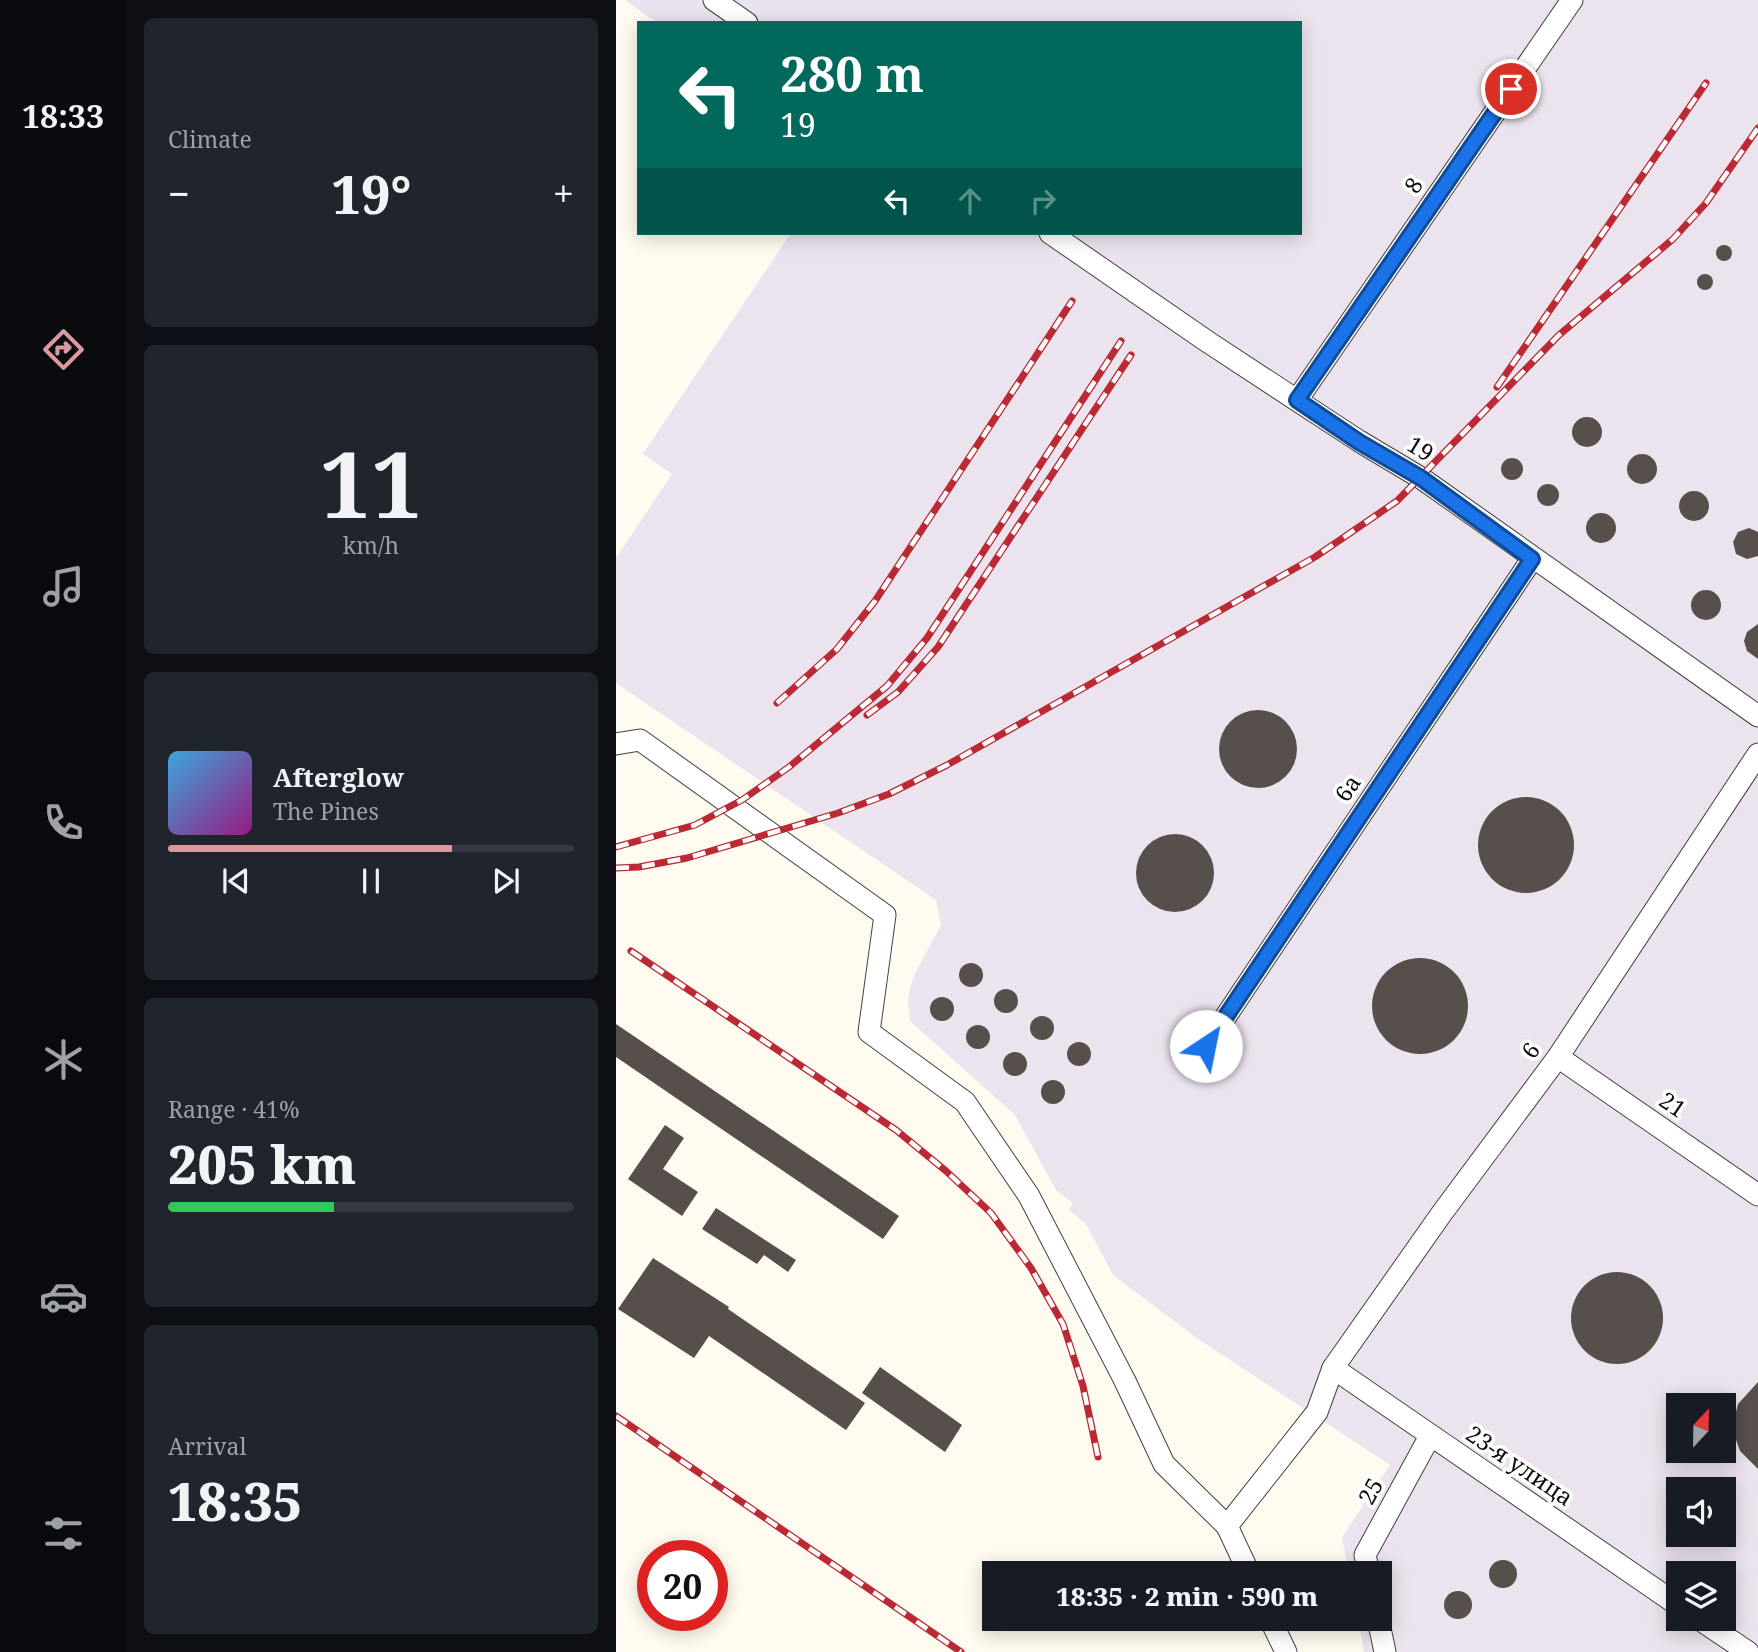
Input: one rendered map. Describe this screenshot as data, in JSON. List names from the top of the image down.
{
  "streets": {
    "street": [
      "8",
      "19",
      "6a",
      "6",
      "21",
      "23-я улица",
      "25"
    ]
  },
  "crossings": [
    ["8", "19"],
    ["19", "6a"],
    ["6", "21"],
    ["6", "23-я улица"],
    ["23-я улица", "25"]
  ],
  "north": "top",
  "page": {
    "tabs": "18:33",
    "tile": [
      "Climate",
      ["11", "km/h"],
      ["Range · 41%", "205 km"],
      ["Arrival", "18:35"]
    ],
    "turn": ["280 m", "19"],
    "heat": ["−", "19°", "+"],
    "song": ["Afterglow", "The Pines"],
    "limit": "20",
    "trip": "18:35 · 2 min · 590 m"
  }
}
